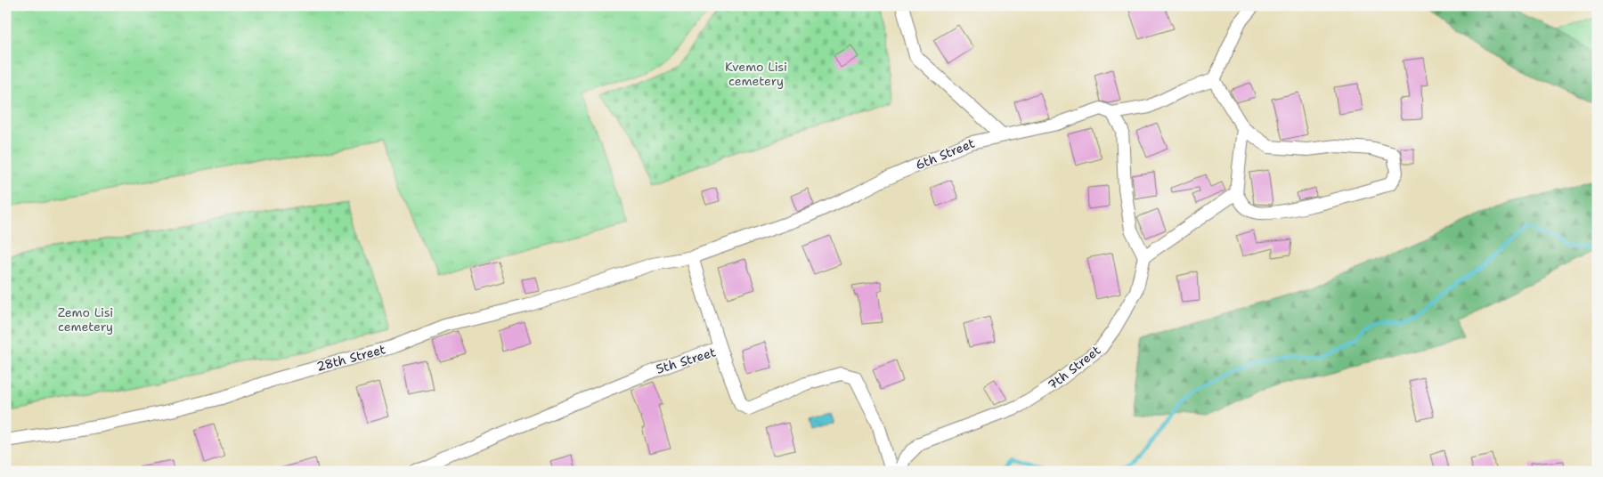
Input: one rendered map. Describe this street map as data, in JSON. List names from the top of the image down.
{
  "streets": {
    "street": [
      "6th Street",
      "28th Street",
      "5th Street",
      "7th Street"
    ]
  },
  "crossings": [
    ["6th Street", "28th Street"]
  ],
  "parks": ["Kvemo Lisi cemetery", "Zemo Lisi cemetery"]
}
